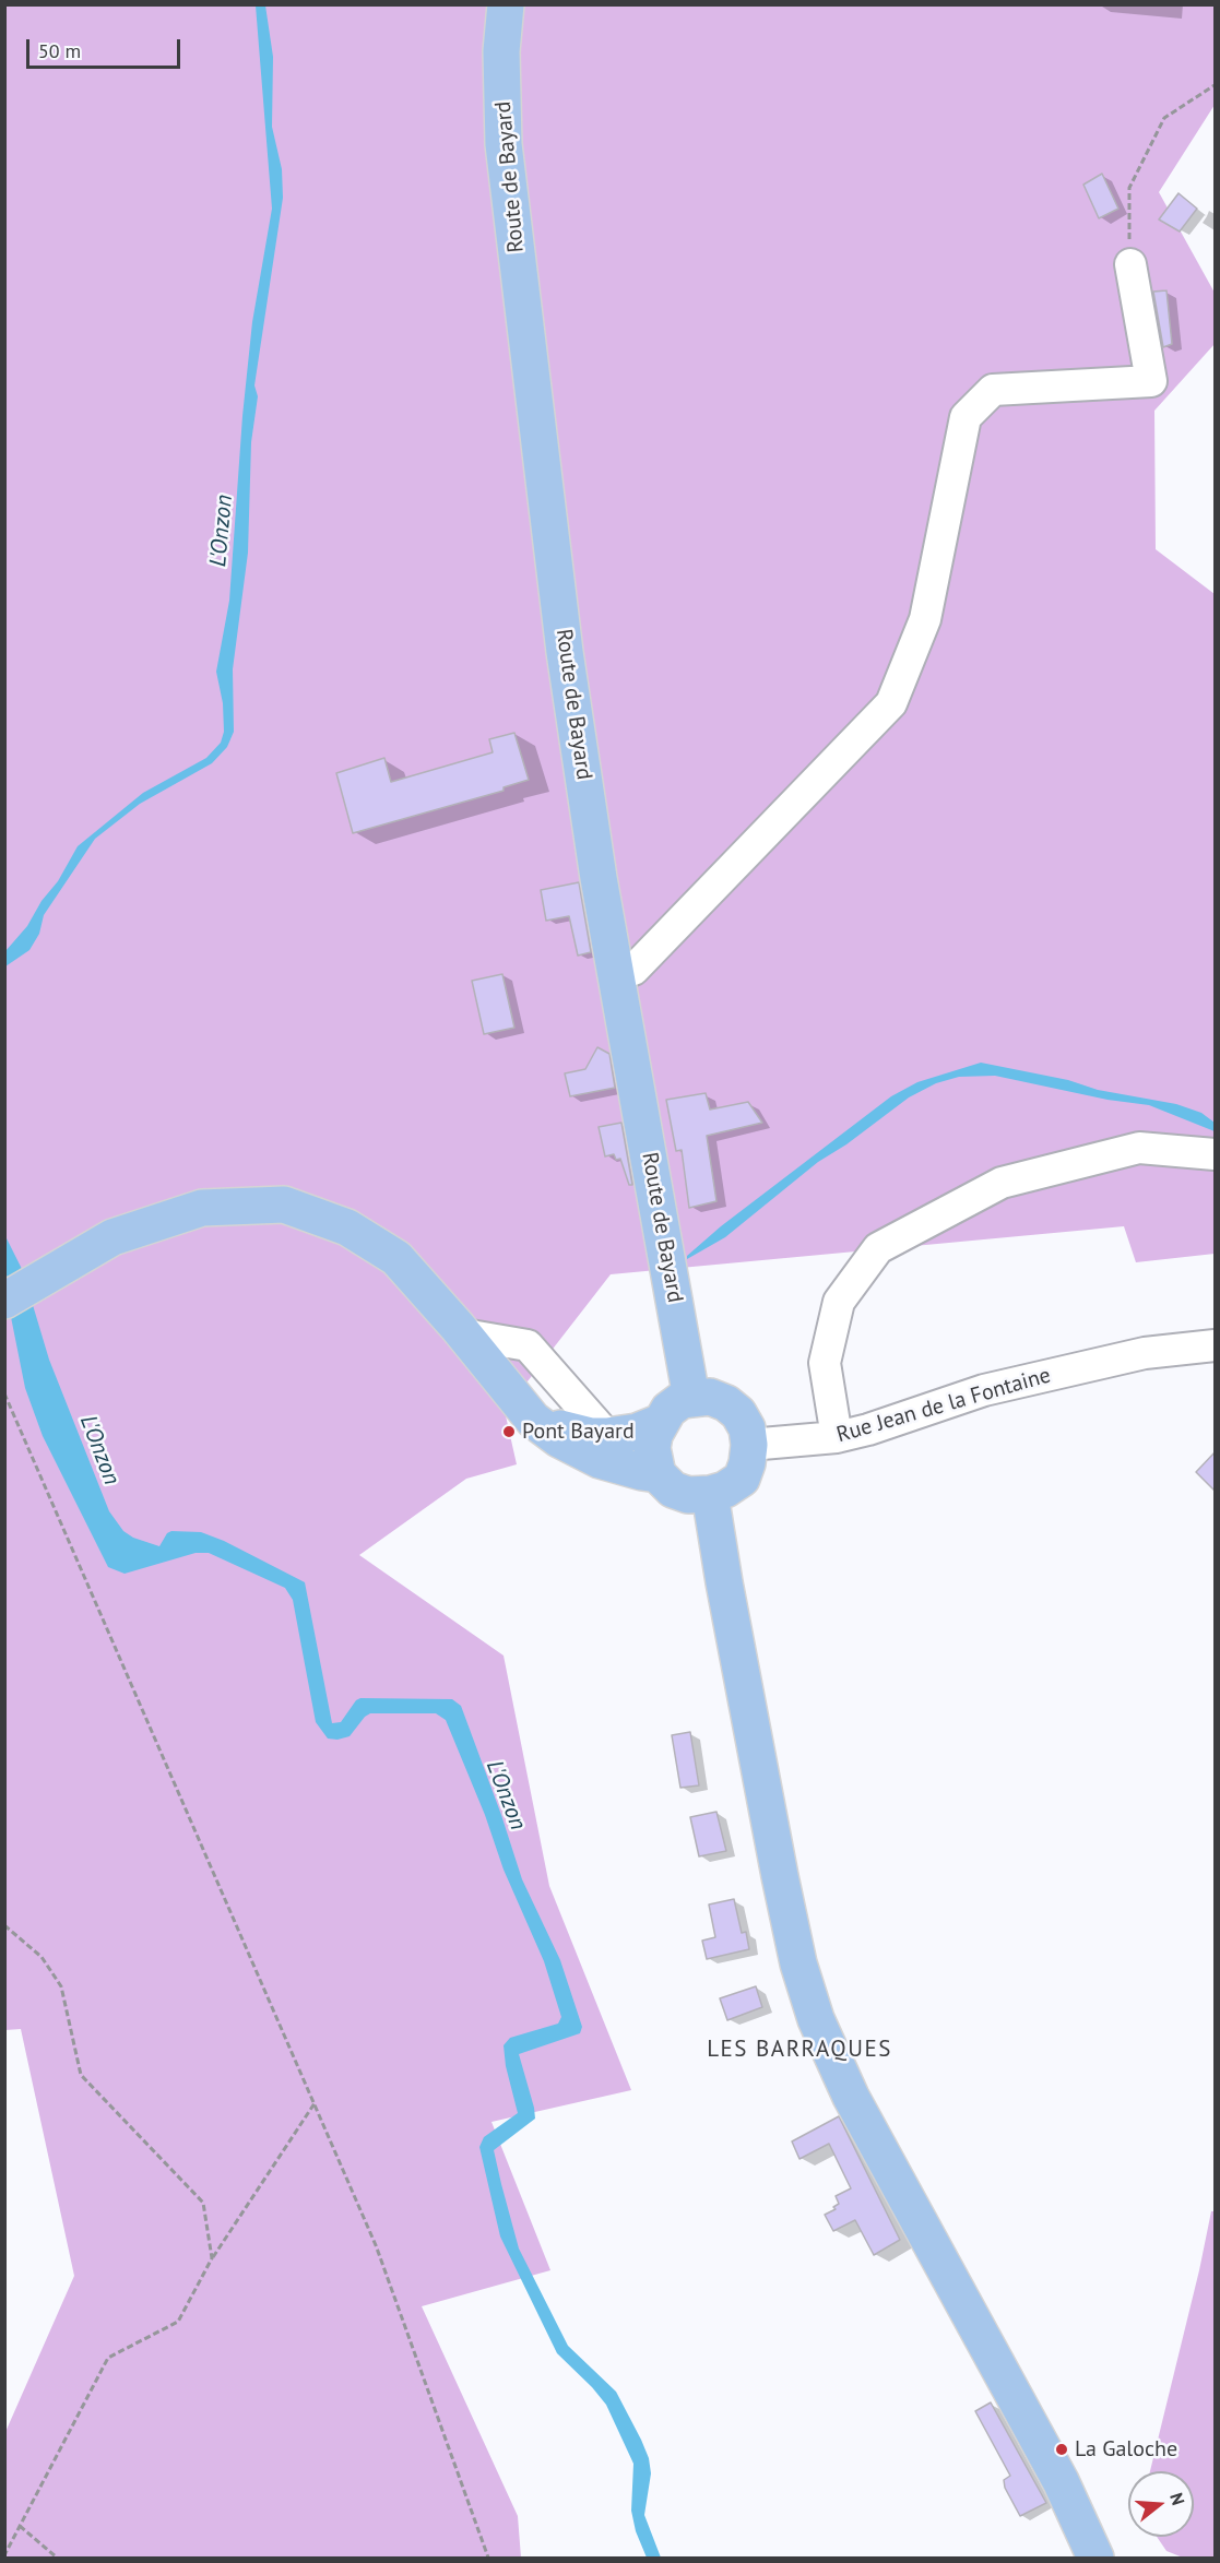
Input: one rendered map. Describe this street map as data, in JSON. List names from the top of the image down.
{
  "streets": {
    "main road": ["Route de Bayard"],
    "street": ["Rue Jean de la Fontaine"]
  },
  "crossings": [
    ["Route de Bayard", "Rue Jean de la Fontaine"]
  ],
  "districts": ["LES BARRAQUES"],
  "water": ["L'Onzon"],
  "places": ["Pont Bayard", "La Galoche"],
  "scale_bar": "50 m",
  "north": "right"
}
